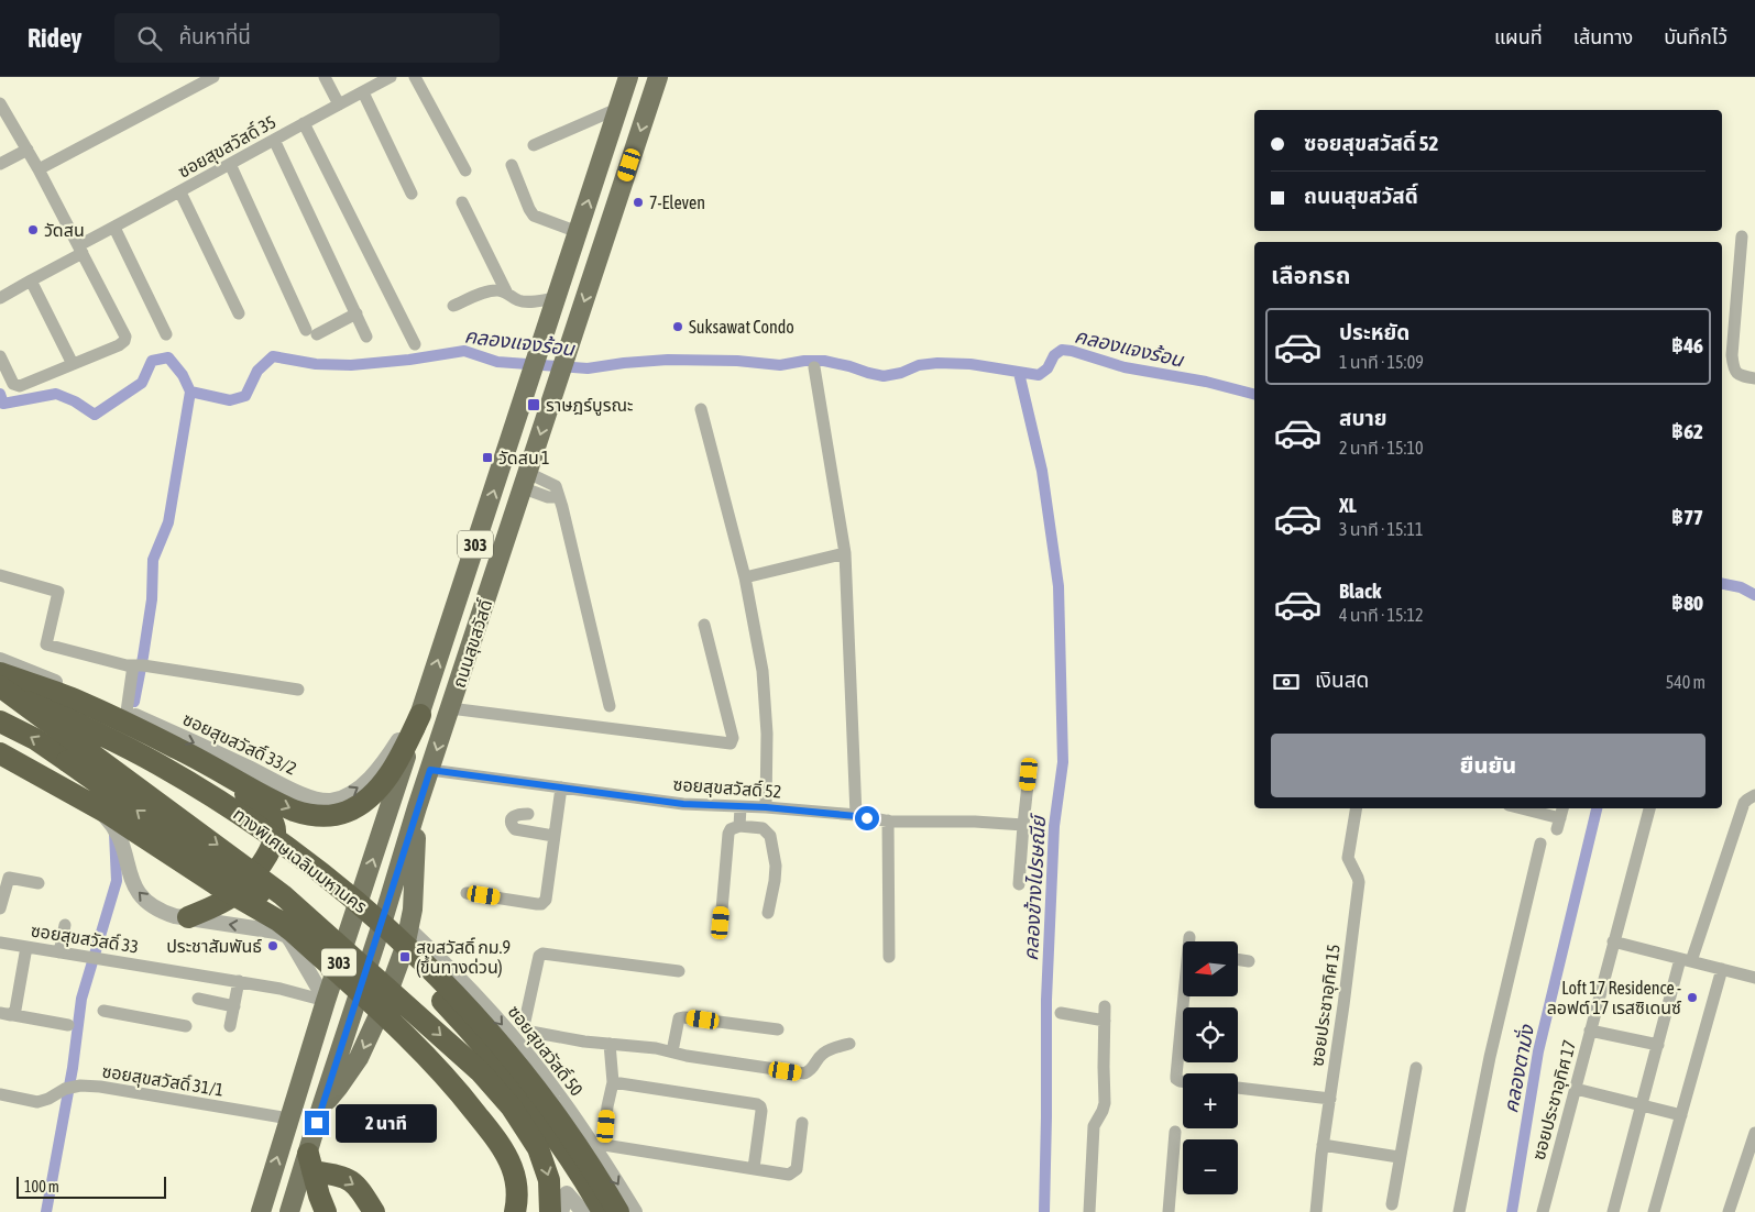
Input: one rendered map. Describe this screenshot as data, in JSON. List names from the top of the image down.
{
  "streets": {
    "highway": ["ทางพิเศษเฉลิมมหานคร"],
    "main road": ["303", "ถนนสุขสวัสดิ์"],
    "street": [
      "ซอยสุขสวัสดิ์ 35",
      "ซอยสุขสวัสดิ์ 33/2",
      "ซอยสุขสวัสดิ์ 52",
      "ซอยสุขสวัสดิ์ 33",
      "ซอยประชาอุทิศ 15",
      "ซอยสุขสวัสดิ์ 50",
      "ซอยสุขสวัสดิ์ 31/1",
      "ซอยประชาอุทิศ 17"
    ]
  },
  "crossings": [
    ["ถนนสุขสวัสดิ์", "ซอยสุขสวัสดิ์ 33/2"],
    ["ถนนสุขสวัสดิ์", "ซอยสุขสวัสดิ์ 52"],
    ["ถนนสุขสวัสดิ์", "ซอยสุขสวัสดิ์ 33"],
    ["ถนนสุขสวัสดิ์", "ซอยสุขสวัสดิ์ 31/1"]
  ],
  "one_way": ["ซอยสุขสวัสดิ์ 50"],
  "water": ["คลองแจงร้อน", "คลองข้างไปรษณีย์", "คลองตามั่ง"],
  "places": {
    "other": [
      "7-Eleven",
      "วัดสน",
      "Suksawat Condo",
      "ประชาสัมพันธ์",
      "Loft 17 Residence - ลอฟต์ 17 เรสซิเดนซ์"
    ],
    "transit": ["ราษฎร์บูรณะ", "วัดสน 1", "สุขสวัสดิ์ กม.9 (ขึ้นทางด่วน)"]
  },
  "scale_bar": "100 m",
  "north": "left",
  "page": {
    "header": "Ridey",
    "search": "ค้นหาที่นี่",
    "nav": ["แผนที่", "เส้นทาง", "บันทึกไว้"],
    "banner": ["ซอยสุขสวัสดิ์ 52", "ถนนสุขสวัสดิ์"],
    "heading": "เลือกรถ",
    "list": [
      {
        "name": "ประหยัด",
        "note": "1 นาที · 15:09",
        "value": "฿46"
      },
      {
        "name": "สบาย",
        "note": "2 นาที · 15:10",
        "value": "฿62"
      },
      {
        "name": "XL",
        "note": "3 นาที · 15:11",
        "value": "฿77"
      },
      {
        "name": "Black",
        "note": "4 นาที · 15:12",
        "value": "฿80"
      }
    ],
    "pay": ["เงินสด", "540 m"],
    "buttons": "ยืนยัน",
    "map_buttons": ["+", "−"],
    "bubble": "2 นาที",
    "scale": "100 m"
  }
}
